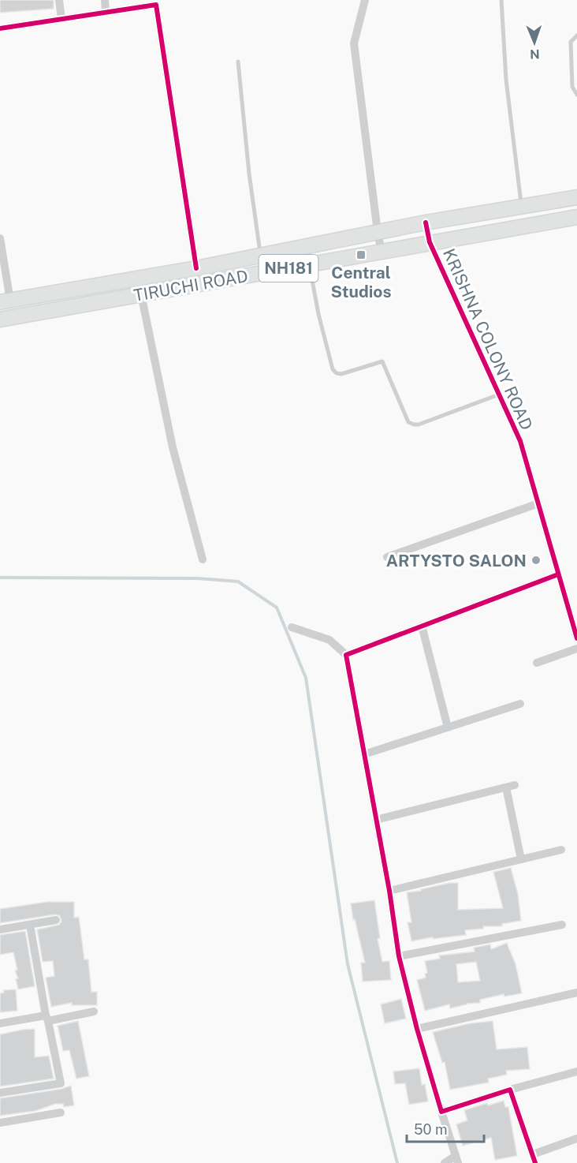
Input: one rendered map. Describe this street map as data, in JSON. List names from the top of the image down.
{
  "streets": {
    "highway": ["NH181", "TIRUCHI ROAD"],
    "street": ["KRISHNA COLONY ROAD"]
  },
  "crossings": [
    ["NH181", "KRISHNA COLONY ROAD"],
    ["TIRUCHI ROAD", "KRISHNA COLONY ROAD"]
  ],
  "places": {
    "transit": ["Central Studios"],
    "other": ["ARTYSTO SALON"]
  },
  "scale_bar": "50 m",
  "north": "bottom"
}
